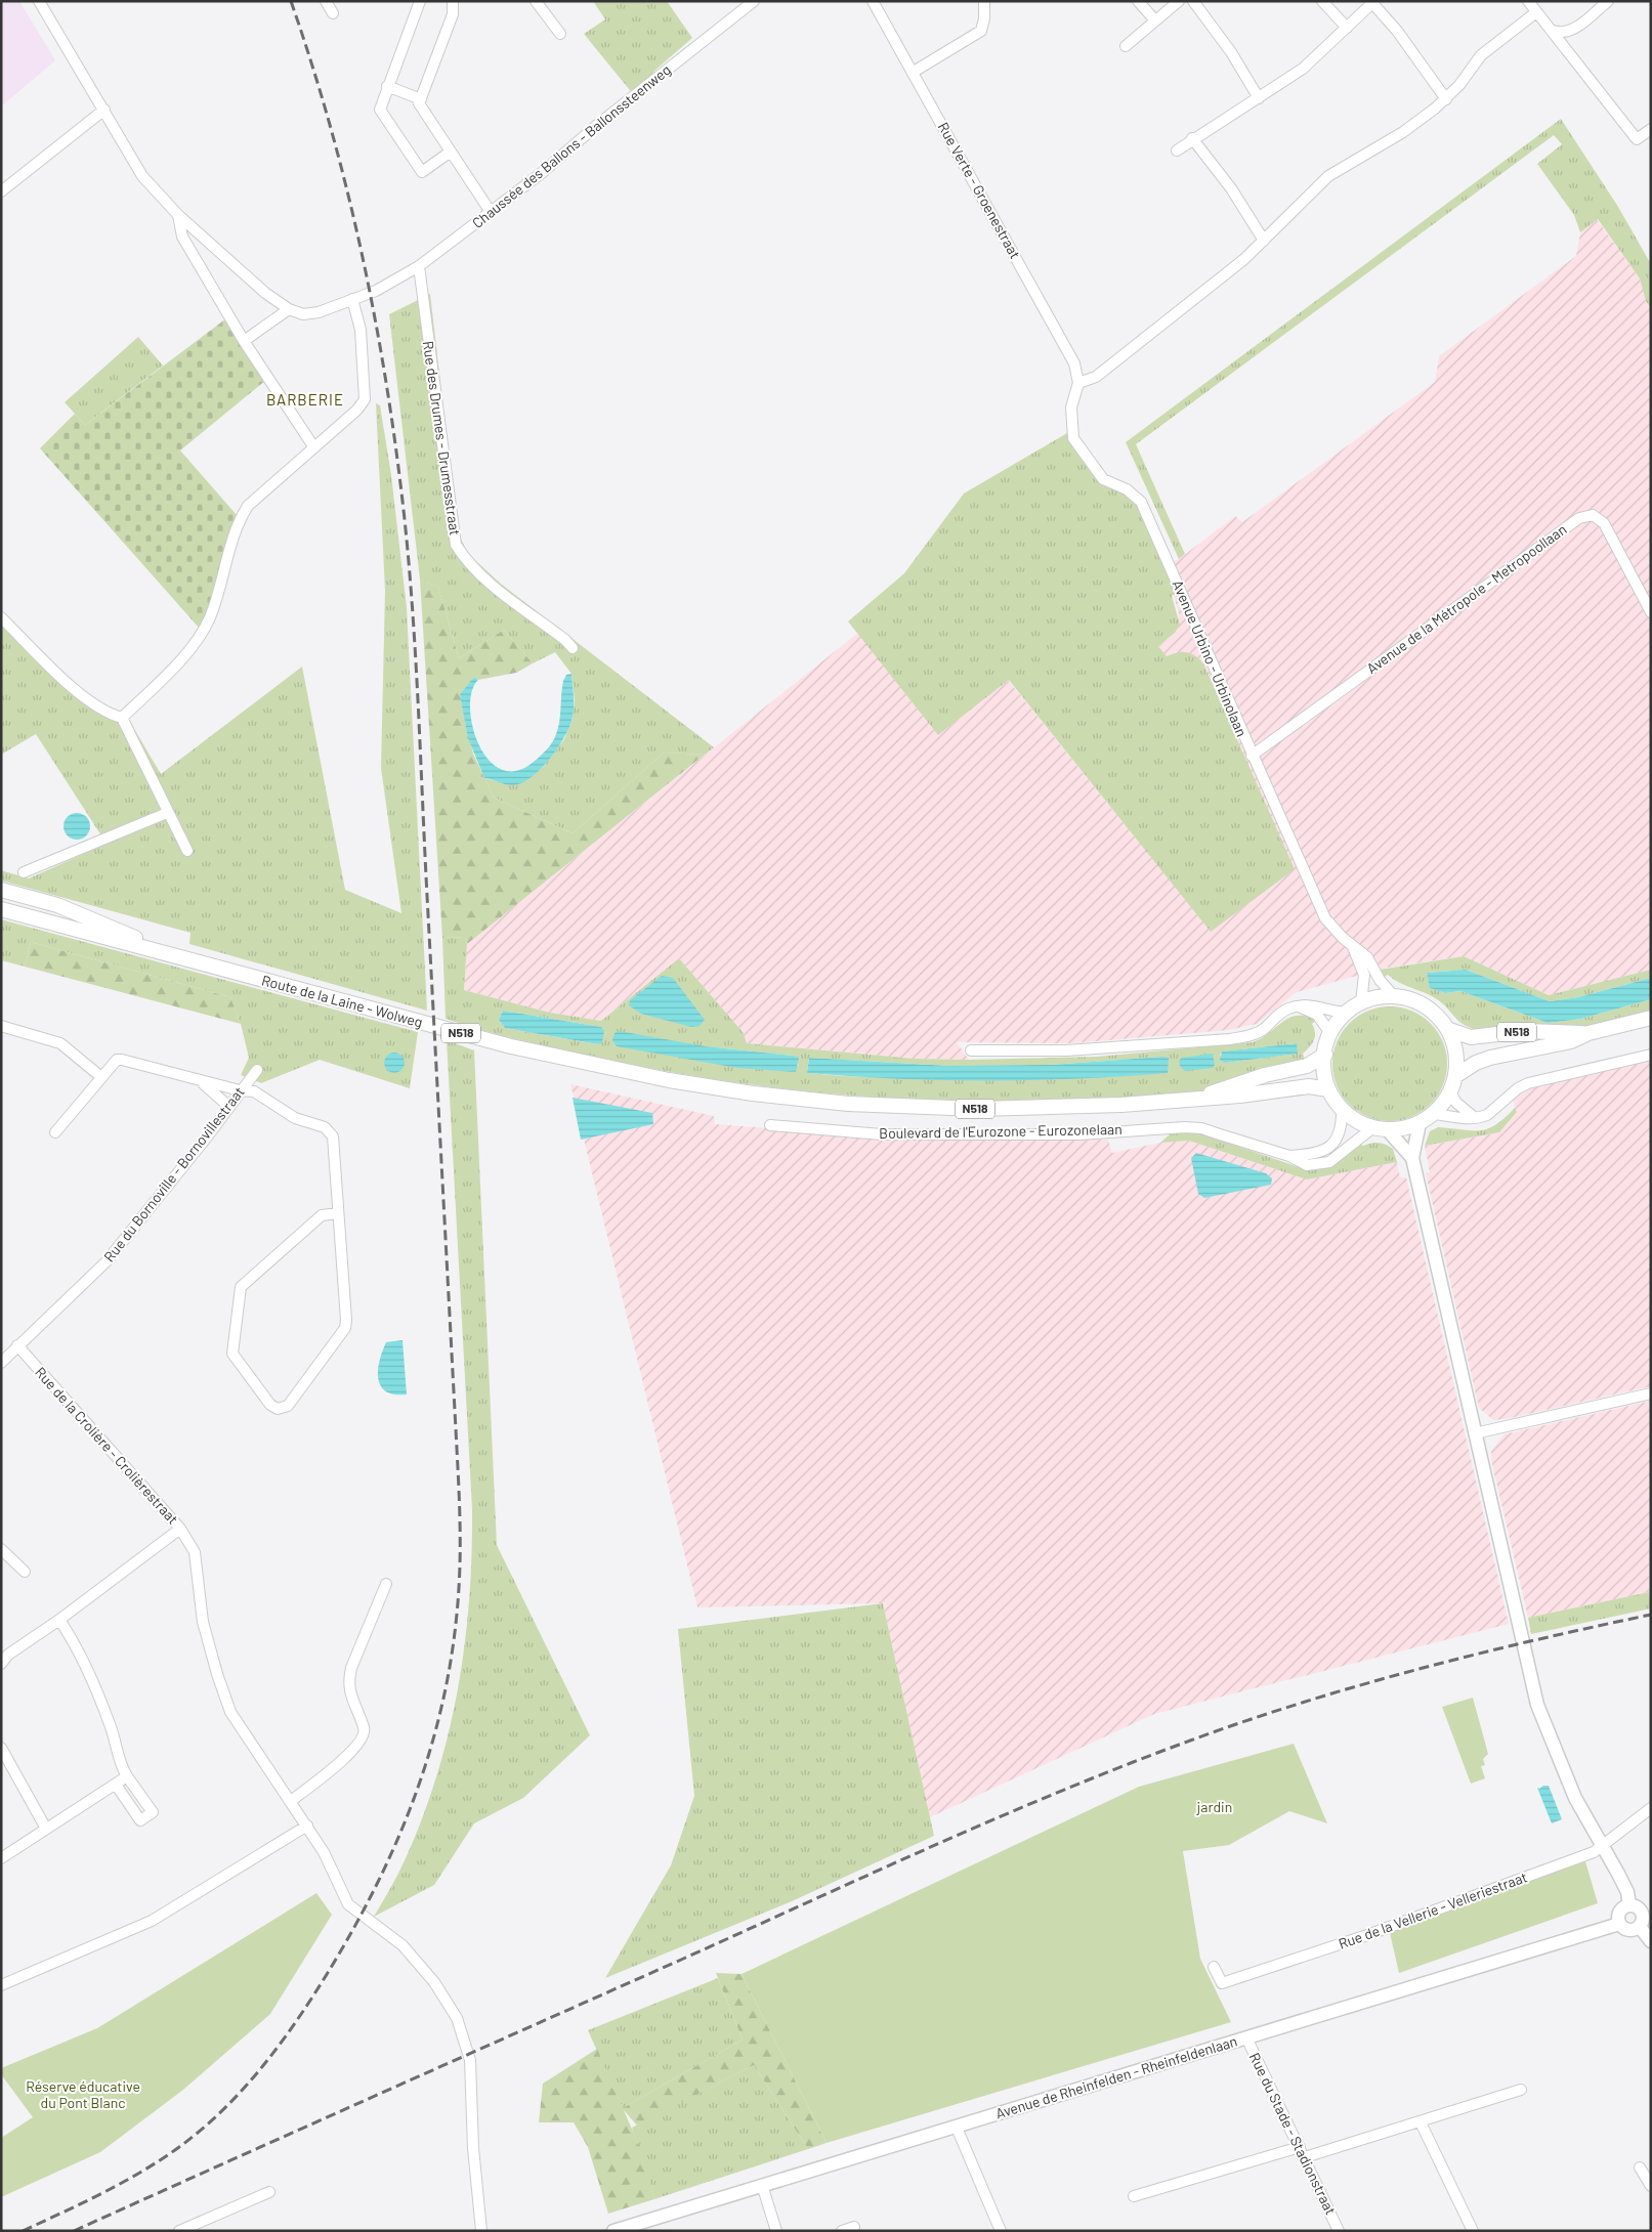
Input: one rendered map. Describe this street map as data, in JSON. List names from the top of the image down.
{
  "streets": {
    "highway": ["Route de la Laine - Wolweg", "N518", "Boulevard de l'Eurozone - Eurozonelaan"],
    "main road": ["Avenue de Rheinfelden - Rheinfeldenlaan"],
    "street": [
      "Chaussée des Ballons - Ballonssteenweg",
      "Rue Verte - Groenestraat",
      "Rue des Drumes - Drumesstraat",
      "Avenue de la Métropole - Metropoollaan",
      "Avenue Urbino - Urbinolaan",
      "Rue du Bornoville - Bornovillestraat",
      "Rue de la Crolière - Crolièrestraat",
      "Rue de la Vellerie - Velleriestraat",
      "Rue du Stade - Stadionstraat"
    ]
  },
  "crossings": [
    ["Chaussée des Ballons - Ballonssteenweg", "Rue des Drumes - Drumesstraat"],
    ["Rue Verte - Groenestraat", "Avenue Urbino - Urbinolaan"],
    ["Avenue de la Métropole - Metropoollaan", "Avenue Urbino - Urbinolaan"],
    ["Avenue Urbino - Urbinolaan", "N518"],
    ["Avenue Urbino - Urbinolaan", "Boulevard de l'Eurozone - Eurozonelaan"],
    ["Route de la Laine - Wolweg", "Boulevard de l'Eurozone - Eurozonelaan"],
    ["N518", "Boulevard de l'Eurozone - Eurozonelaan"],
    ["Rue du Bornoville - Bornovillestraat", "Rue de la Crolière - Crolièrestraat"],
    ["Avenue de Rheinfelden - Rheinfeldenlaan", "Rue du Stade - Stadionstraat"]
  ],
  "districts": ["BARBERIE"],
  "parks": ["jardin", "Réserve éducative du Pont Blanc"]
}
